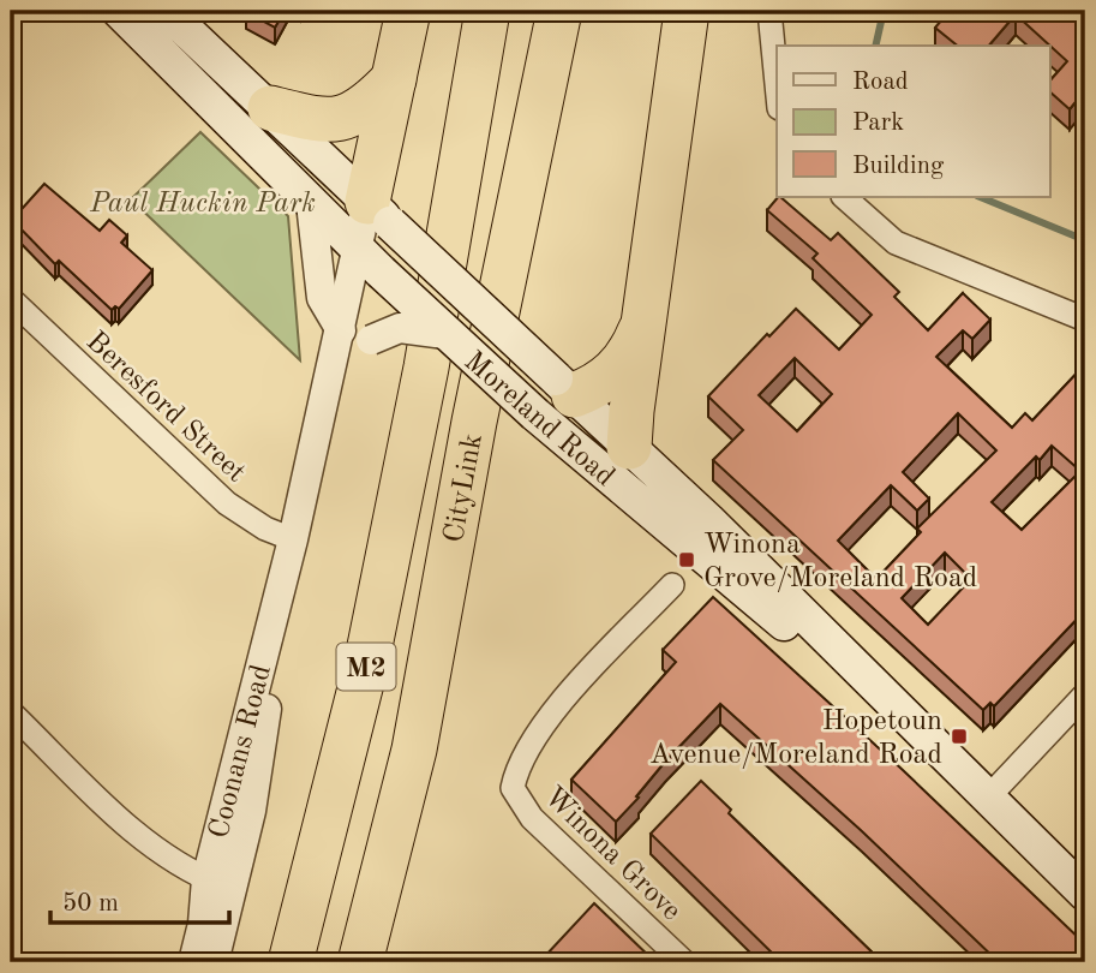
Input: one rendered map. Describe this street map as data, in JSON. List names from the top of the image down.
{
  "streets": {
    "highway": ["CityLink", "M2"],
    "main road": ["Moreland Road"],
    "street": ["Beresford Street", "Coonans Road", "Winona Grove"]
  },
  "crossings": [
    ["Beresford Street", "Coonans Road"],
    ["Moreland Road", "Coonans Road"]
  ],
  "parks": ["Paul Huckin Park"],
  "places": {
    "transit": ["Winona Grove/Moreland Road", "Hopetoun Avenue/Moreland Road"]
  },
  "legend": ["Road", "Park", "Building"],
  "scale_bar": "50 m"
}
